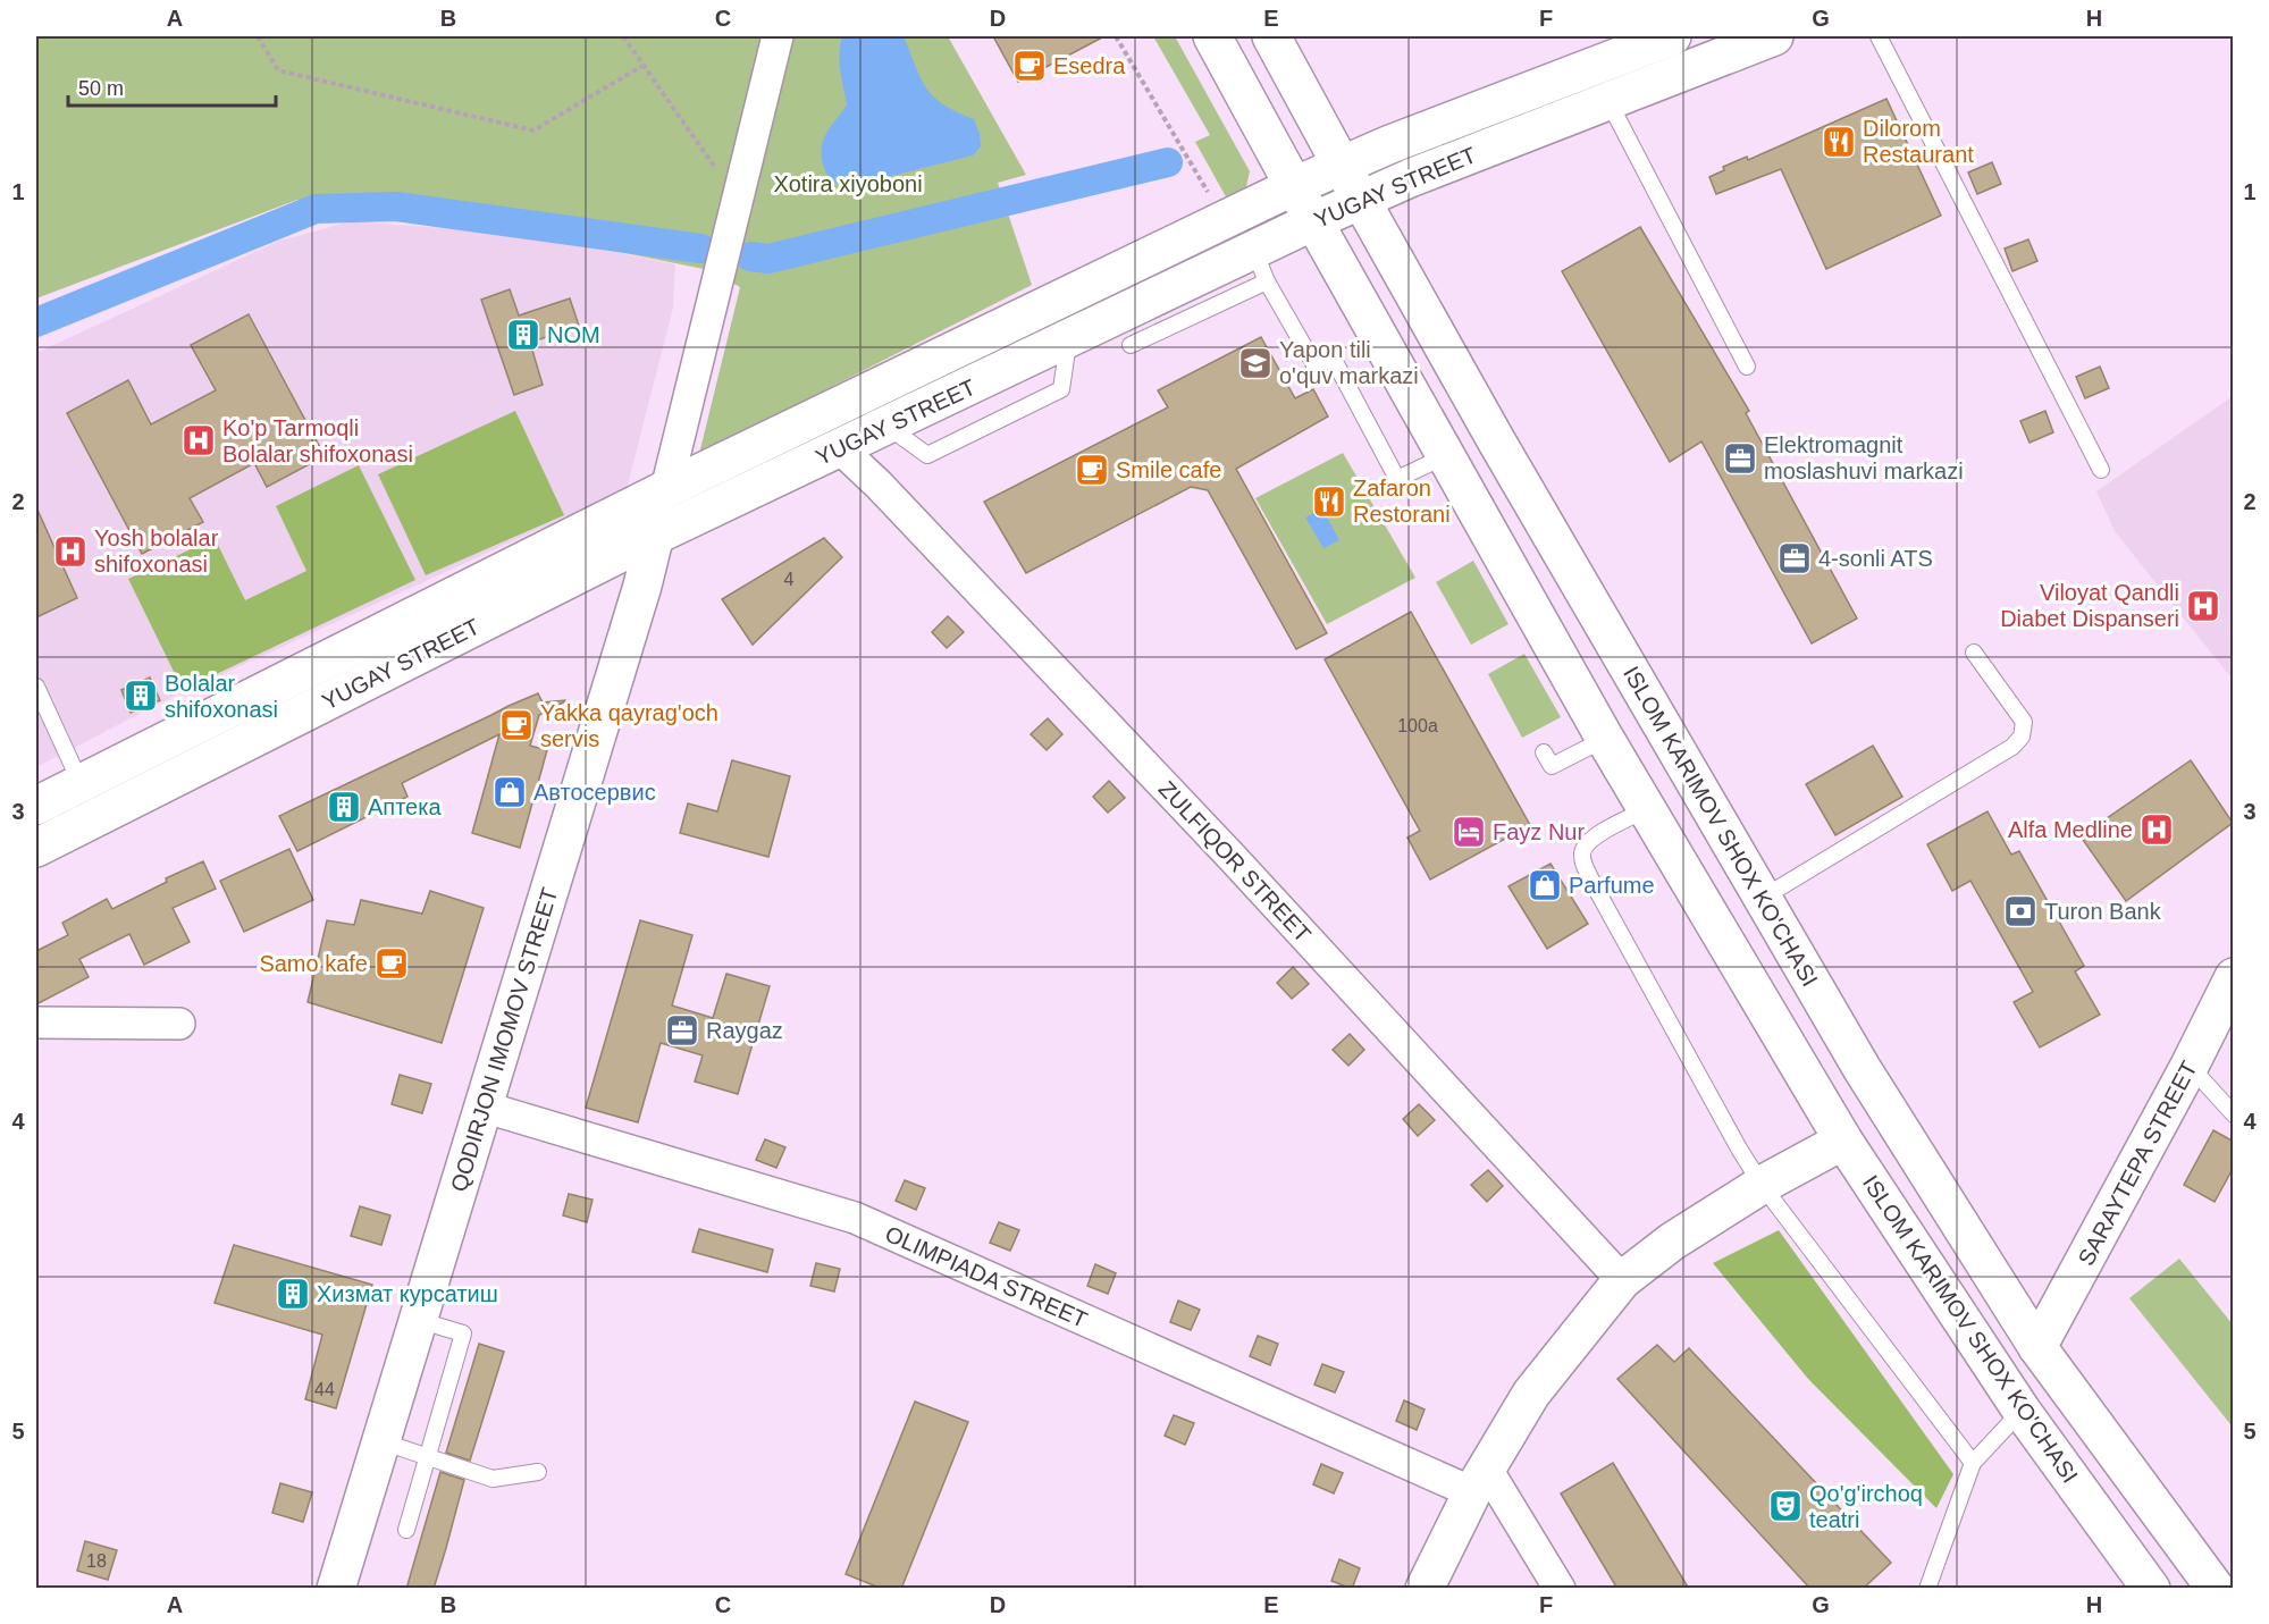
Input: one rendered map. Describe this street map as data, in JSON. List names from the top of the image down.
{
  "streets": {
    "main road": [
      "YUGAY STREET",
      "ISLOM KARIMOV SHOX KO'CHASI",
      "QODIRJON IMOMOV STREET",
      "SARAYTEPA STREET"
    ],
    "street": ["ZULFIQOR STREET", "OLIMPIADA STREET"]
  },
  "crossings": [
    ["YUGAY STREET", "ISLOM KARIMOV SHOX KO'CHASI"],
    ["YUGAY STREET", "ZULFIQOR STREET"],
    ["YUGAY STREET", "QODIRJON IMOMOV STREET"],
    ["ISLOM KARIMOV SHOX KO'CHASI", "SARAYTEPA STREET"],
    ["QODIRJON IMOMOV STREET", "OLIMPIADA STREET"]
  ],
  "parks": ["Xotira xiyoboni"],
  "places": {
    "cafe": [
      "Esedra",
      "Smile cafe",
      "Yakka qayrag'och servis",
      "Samo kafe"
    ],
    "restaurant": ["Dilorom Restaurant", "Zafaron Restorani"],
    "building": [
      "NOM",
      "Bolalar shifoxonasi",
      "Аптека",
      "Хизмат курсатиш"
    ],
    "school or university": ["Yapon tili o'quv markazi"],
    "hospital": [
      "Ko'p Tarmoqli Bolalar shifoxonasi",
      "Yosh bolalar shifoxonasi",
      "Viloyat Qandli Diabet Dispanseri",
      "Alfa Medline"
    ],
    "office": ["Elektromagnit moslashuvi markazi", "4-sonli ATS", "Raygaz"],
    "shop": ["Автосервис", "Parfume"],
    "hotel": ["Fayz Nur"],
    "bank": ["Turon Bank"],
    "theatre": ["Qo'g'irchoq teatri"]
  },
  "house_numbers": [
    "4",
    "100a",
    "44",
    "18"
  ],
  "scale_bar": "50 m",
  "grid": {
    "columns": [
      "A",
      "B",
      "C",
      "D",
      "E",
      "F",
      "G",
      "H"
    ],
    "rows": [
      "1",
      "2",
      "3",
      "4",
      "5"
    ]
  }
}
